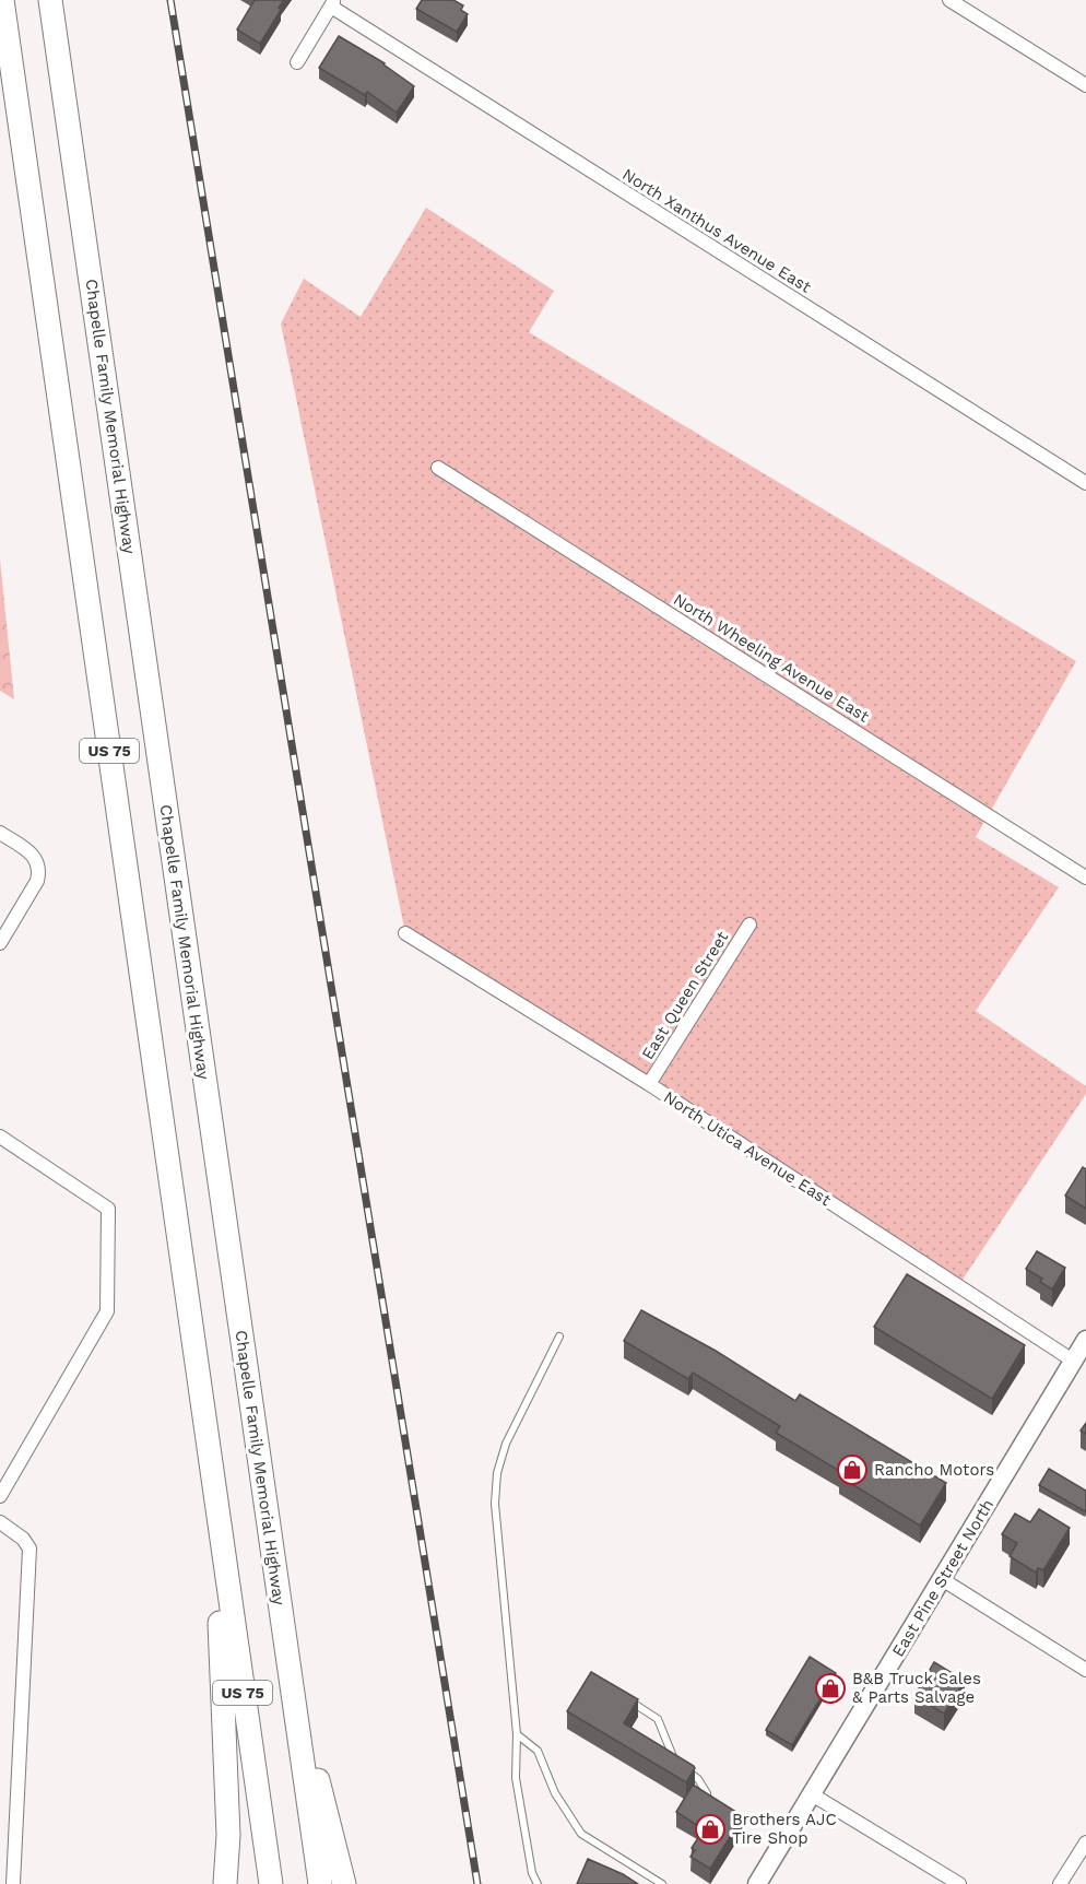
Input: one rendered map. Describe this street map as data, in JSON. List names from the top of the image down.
{
  "streets": {
    "highway": ["Chapelle Family Memorial Highway", "US 75"],
    "main road": ["East Pine Street North"],
    "street": [
      "North Xanthus Avenue East",
      "North Wheeling Avenue East",
      "East Queen Street",
      "North Utica Avenue East"
    ]
  },
  "crossings": [
    ["East Queen Street", "North Utica Avenue East"],
    ["North Utica Avenue East", "East Pine Street North"]
  ],
  "places": {
    "shop": ["Rancho Motors", "B&B Truck Sales & Parts Salvage", "Brothers AJC Tire Shop"]
  }
}
